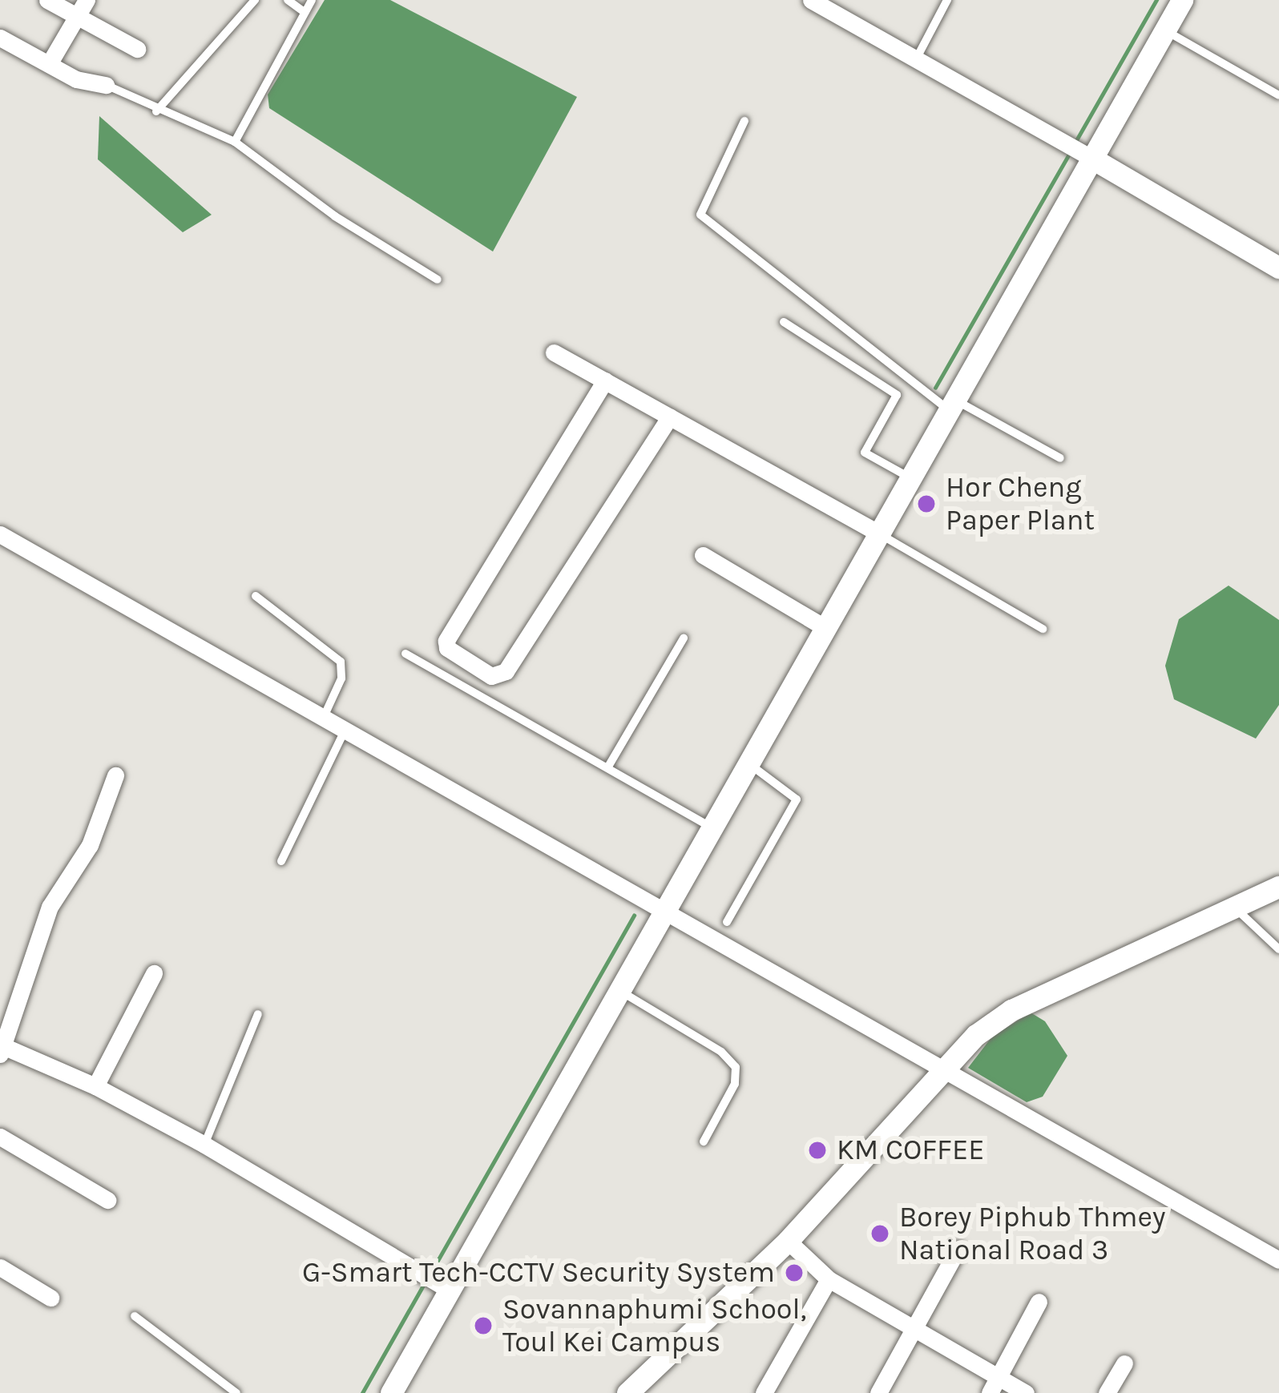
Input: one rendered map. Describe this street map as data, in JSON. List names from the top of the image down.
{
  "places": [
    "Hor Cheng Paper Plant",
    "KM COFFEE",
    "Borey Piphub Thmey National Road 3",
    "G-Smart Tech-CCTV Security System",
    "Sovannaphumi School, Toul Kei Campus"
  ]
}
